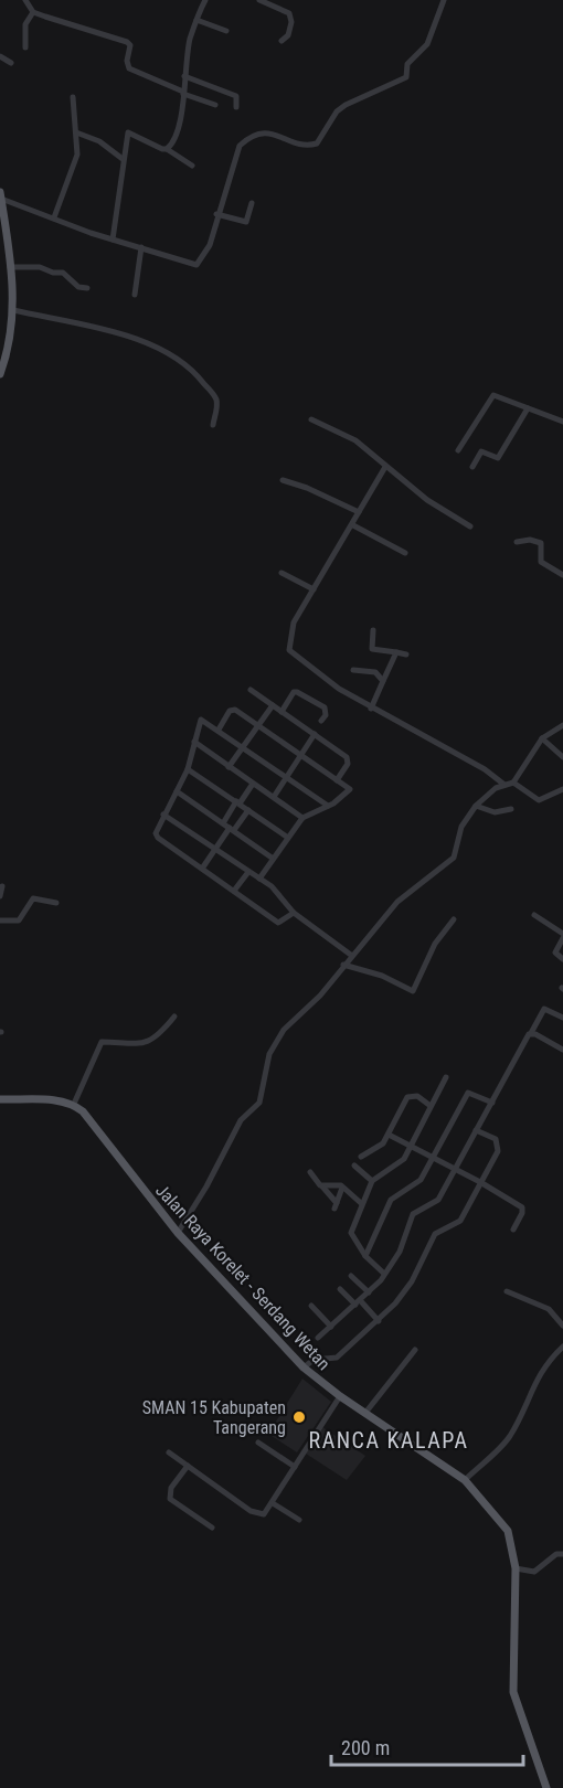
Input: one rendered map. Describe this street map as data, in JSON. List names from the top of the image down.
{
  "streets": {
    "main road": ["Jalan Raya Korelet - Serdang Wetan"]
  },
  "districts": ["RANCA KALAPA"],
  "places": ["SMAN 15 Kabupaten Tangerang"],
  "scale_bar": "200 m"
}
